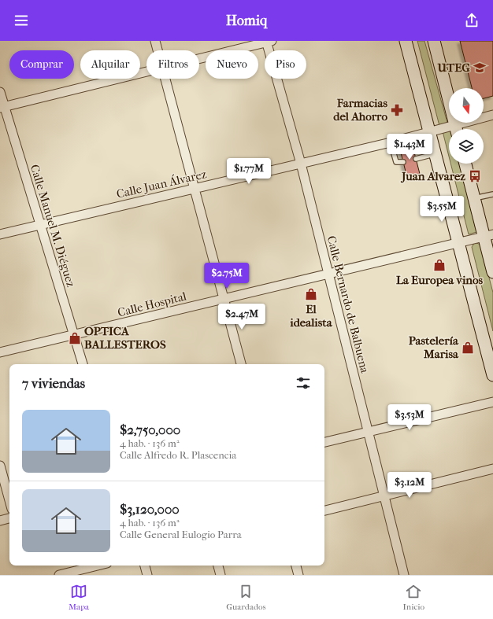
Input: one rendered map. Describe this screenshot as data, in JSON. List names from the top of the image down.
{
  "streets": {
    "street": [
      "Calle Juan Álvarez",
      "Calle Manuel M. Diéguez",
      "Calle Hospital",
      "Calle Bernardo de Balbuena"
    ]
  },
  "crossings": [
    ["Calle Juan Álvarez", "Calle Manuel M. Diéguez"],
    ["Calle Juan Álvarez", "Calle Bernardo de Balbuena"],
    ["Calle Manuel M. Diéguez", "Calle Hospital"],
    ["Calle Hospital", "Calle Bernardo de Balbuena"]
  ],
  "places": {
    "school or university": ["UTEG"],
    "pharmacy": ["Farmacias del Ahorro"],
    "bus stop": ["Juan Alvarez"],
    "shop": [
      "La Europea vinos",
      "El idealista",
      "OPTICA BALLESTEROS",
      "Pastelería Marisa"
    ]
  },
  "north": "bottom",
  "page": {
    "header": "Homiq",
    "chip": [
      "Comprar",
      "Alquilar",
      "Filtros",
      "Nuevo",
      "Piso"
    ],
    "price": [
      "$1.43M",
      "$1.77M",
      "$3.55M",
      "$2.75M",
      "$2.47M",
      "$3.53M",
      "$3.12M"
    ],
    "heading": "7 viviendas",
    "list": [
      {
        "name": "$2,750,000",
        "note": "4 hab. · 136 m² · Calle Alfredo R. Plascencia"
      },
      {
        "name": "$3,120,000",
        "note": "4 hab. · 136 m² · Calle General Eulogio Parra"
      }
    ],
    "tabs": ["Mapa", "Guardados", "Inicio"]
  }
}
